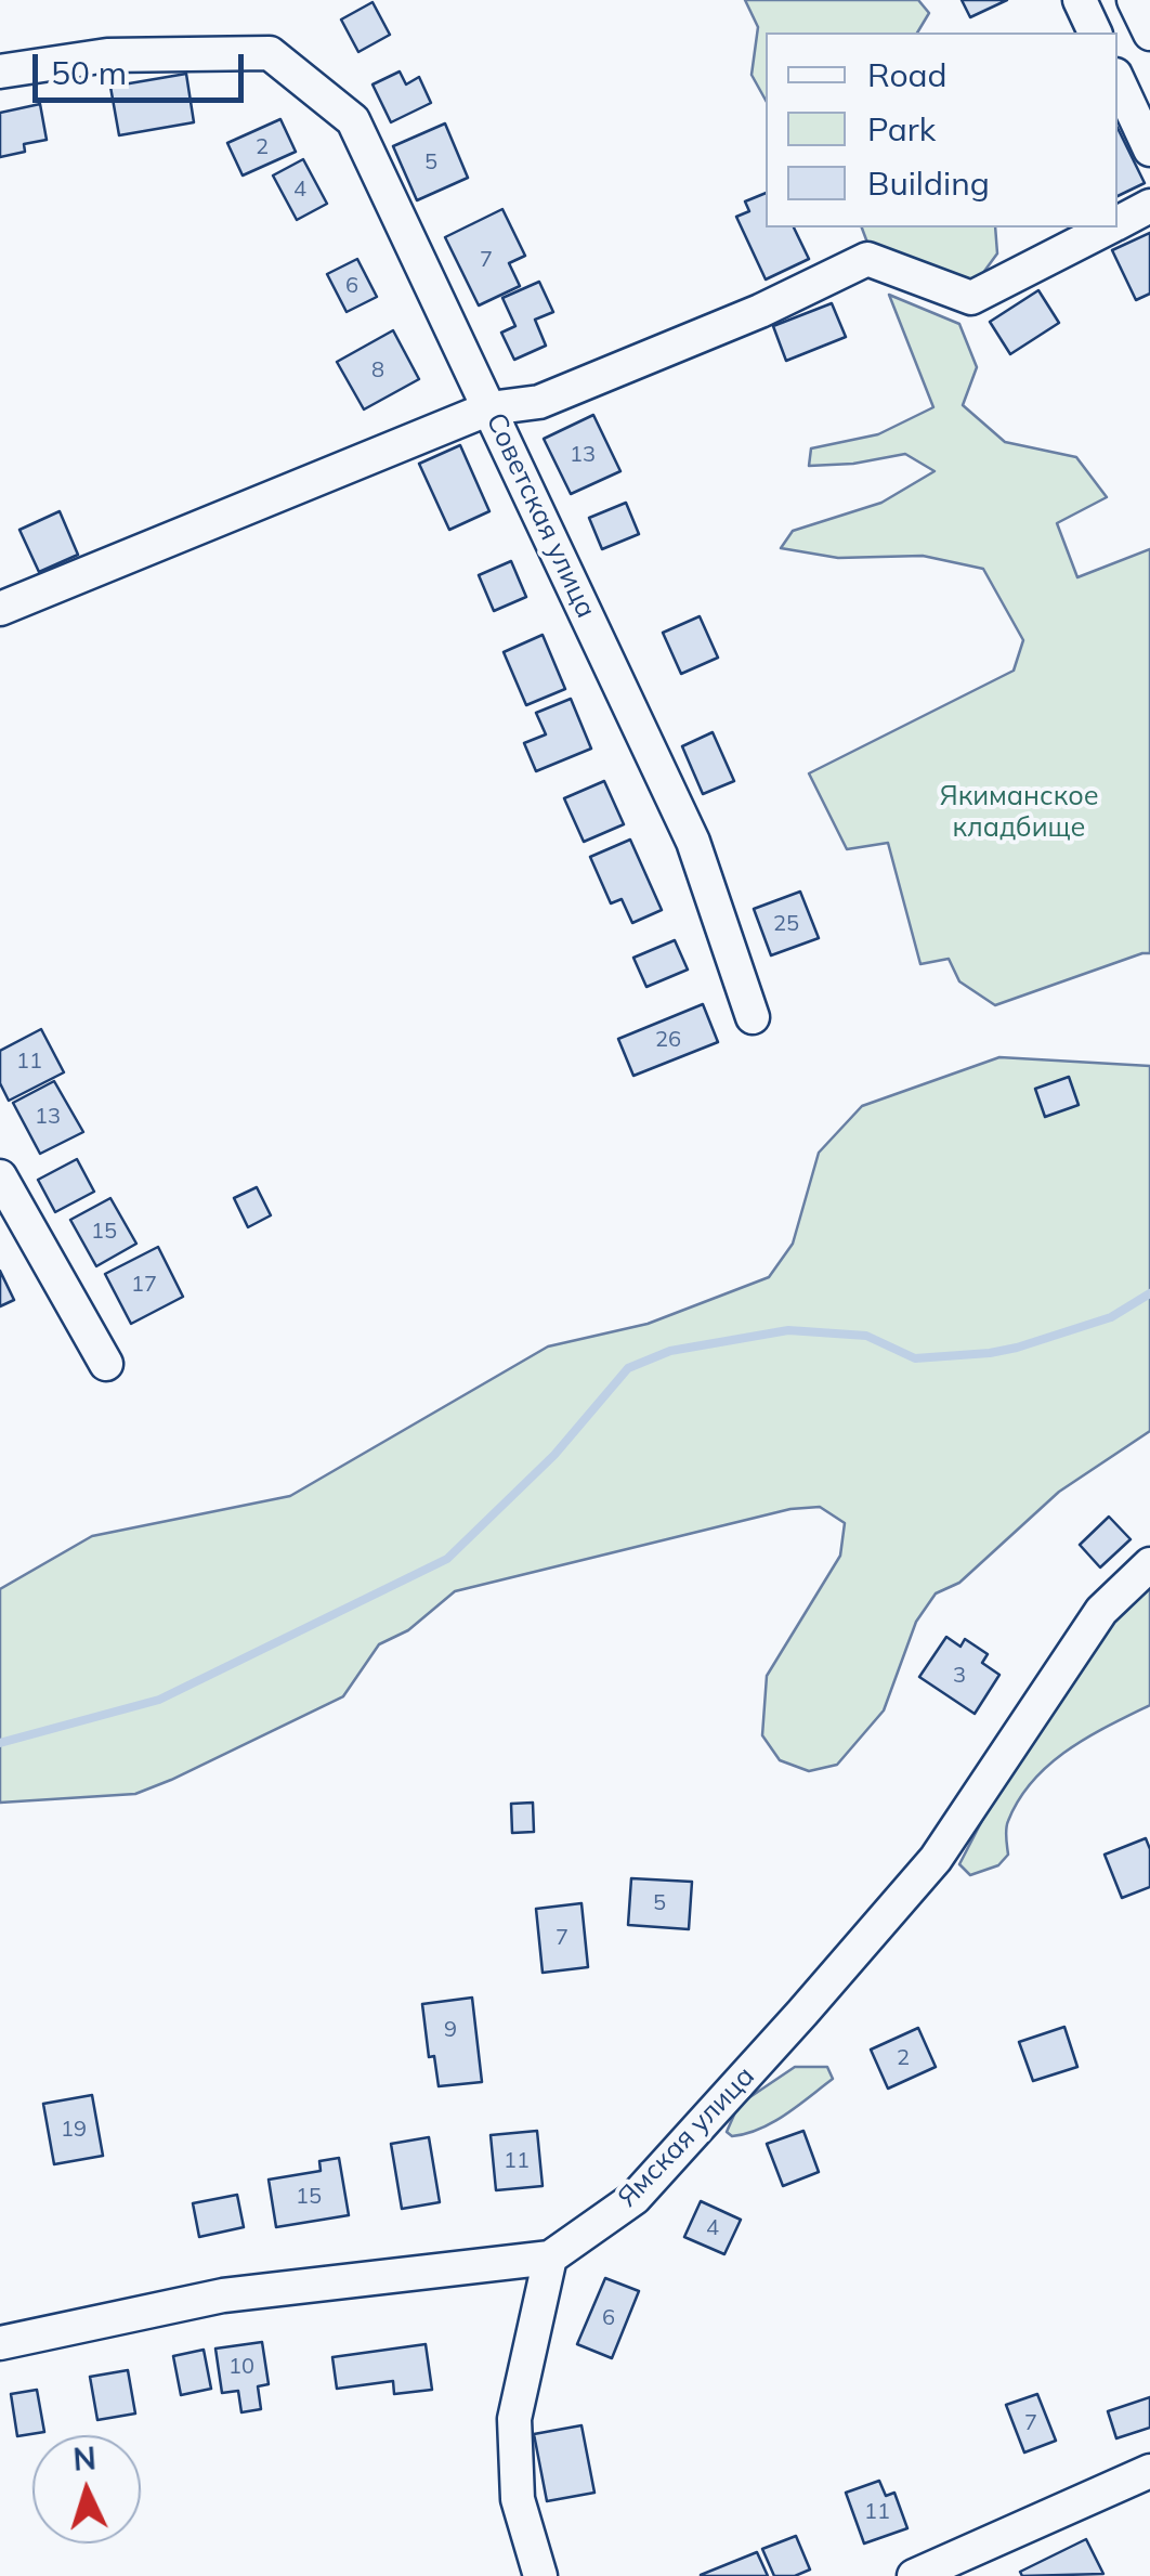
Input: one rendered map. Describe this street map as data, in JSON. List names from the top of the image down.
{
  "streets": {
    "street": ["Советская улица", "Ямская улица"]
  },
  "parks": ["Якиманское кладбище"],
  "house_numbers": [
    "2",
    "5",
    "4",
    "7",
    "6",
    "8",
    "13",
    "25",
    "26",
    "11",
    "13",
    "15",
    "17",
    "3",
    "5",
    "7",
    "9",
    "2",
    "19",
    "11",
    "15",
    "4",
    "6",
    "10",
    "7",
    "11"
  ],
  "legend": ["Road", "Park", "Building"],
  "scale_bar": "50 m",
  "north": "top"
}
